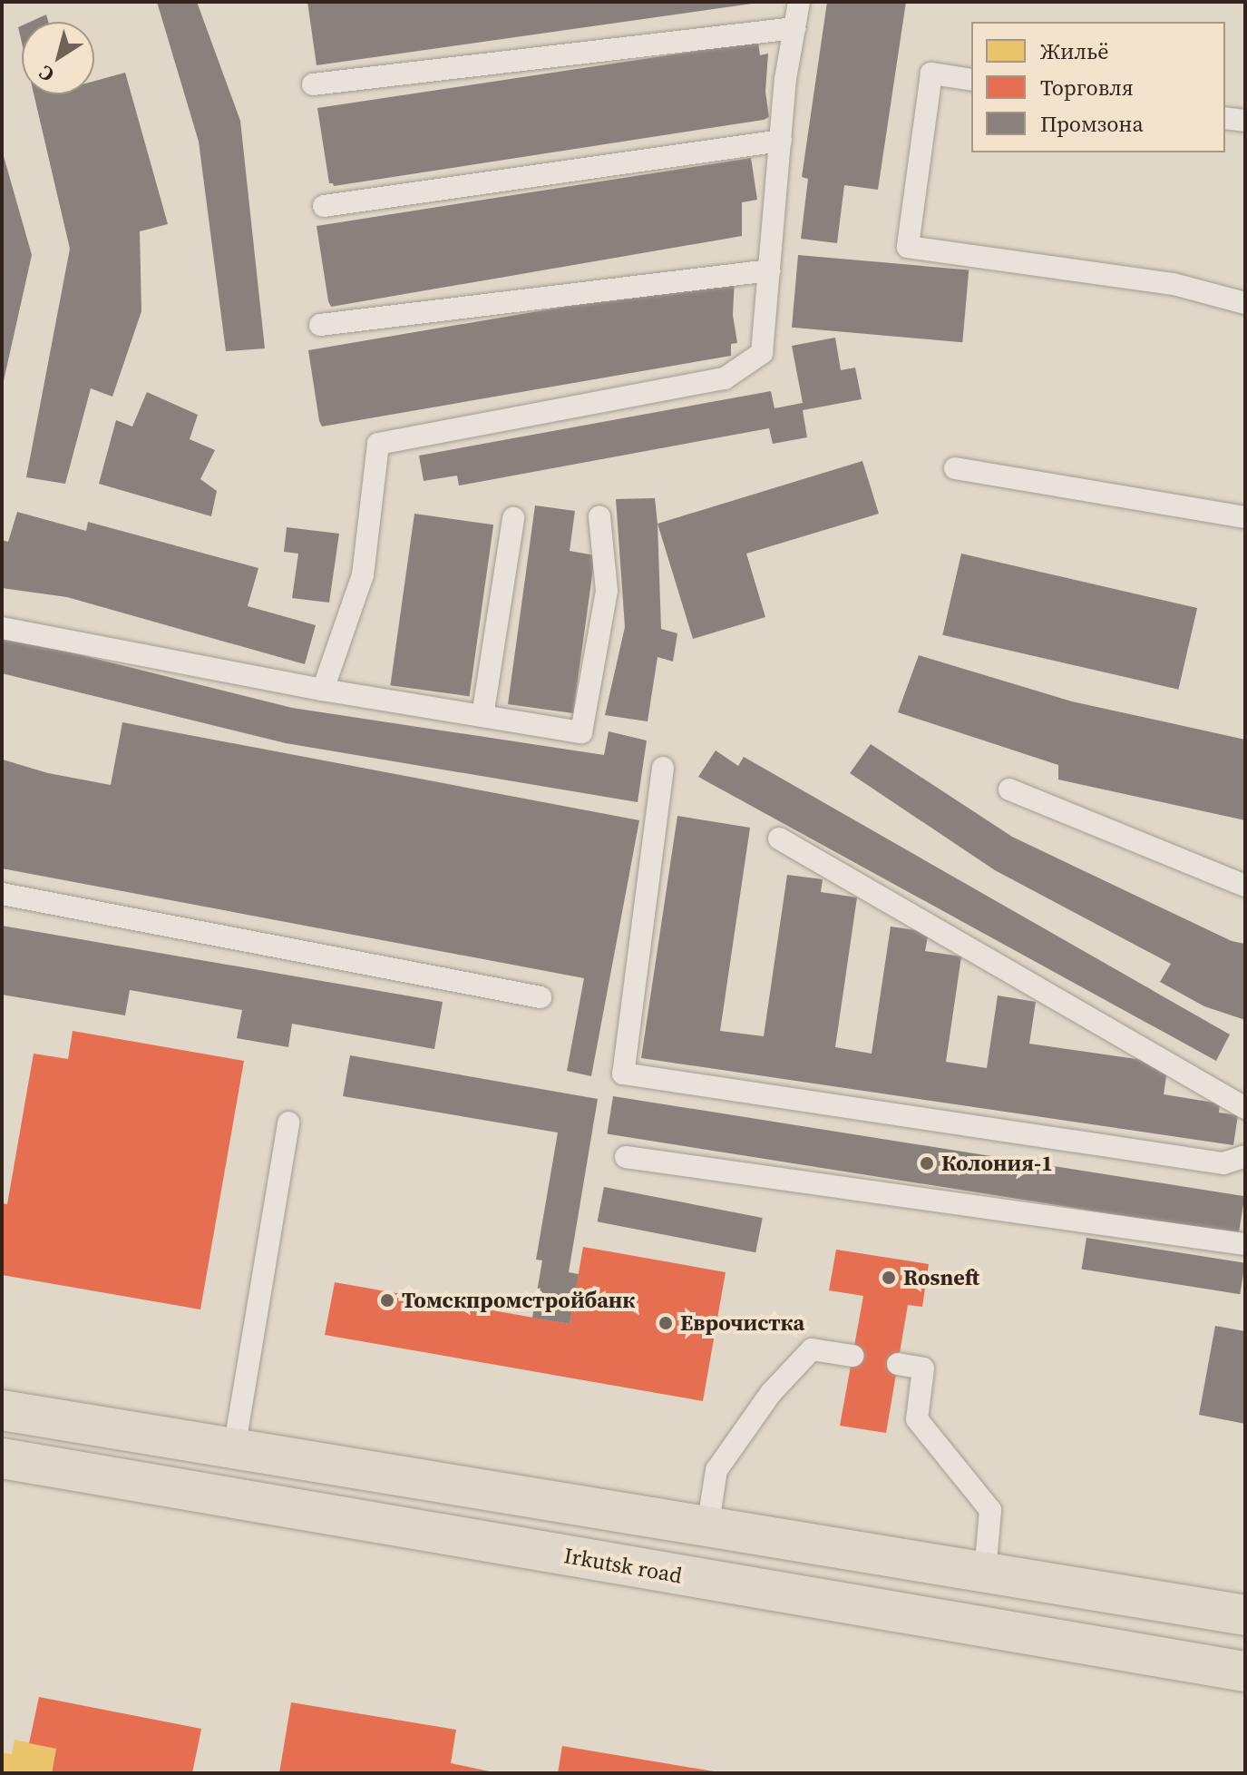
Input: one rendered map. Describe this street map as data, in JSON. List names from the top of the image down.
{
  "streets": {
    "main road": ["Irkutsk road"]
  },
  "places": [
    "Колония-1",
    "Rosneft",
    "Томскпромстройбанк",
    "Еврочистка"
  ],
  "legend": ["Жильё", "Торговля", "Промзона"],
  "north": "bottom left"
}
